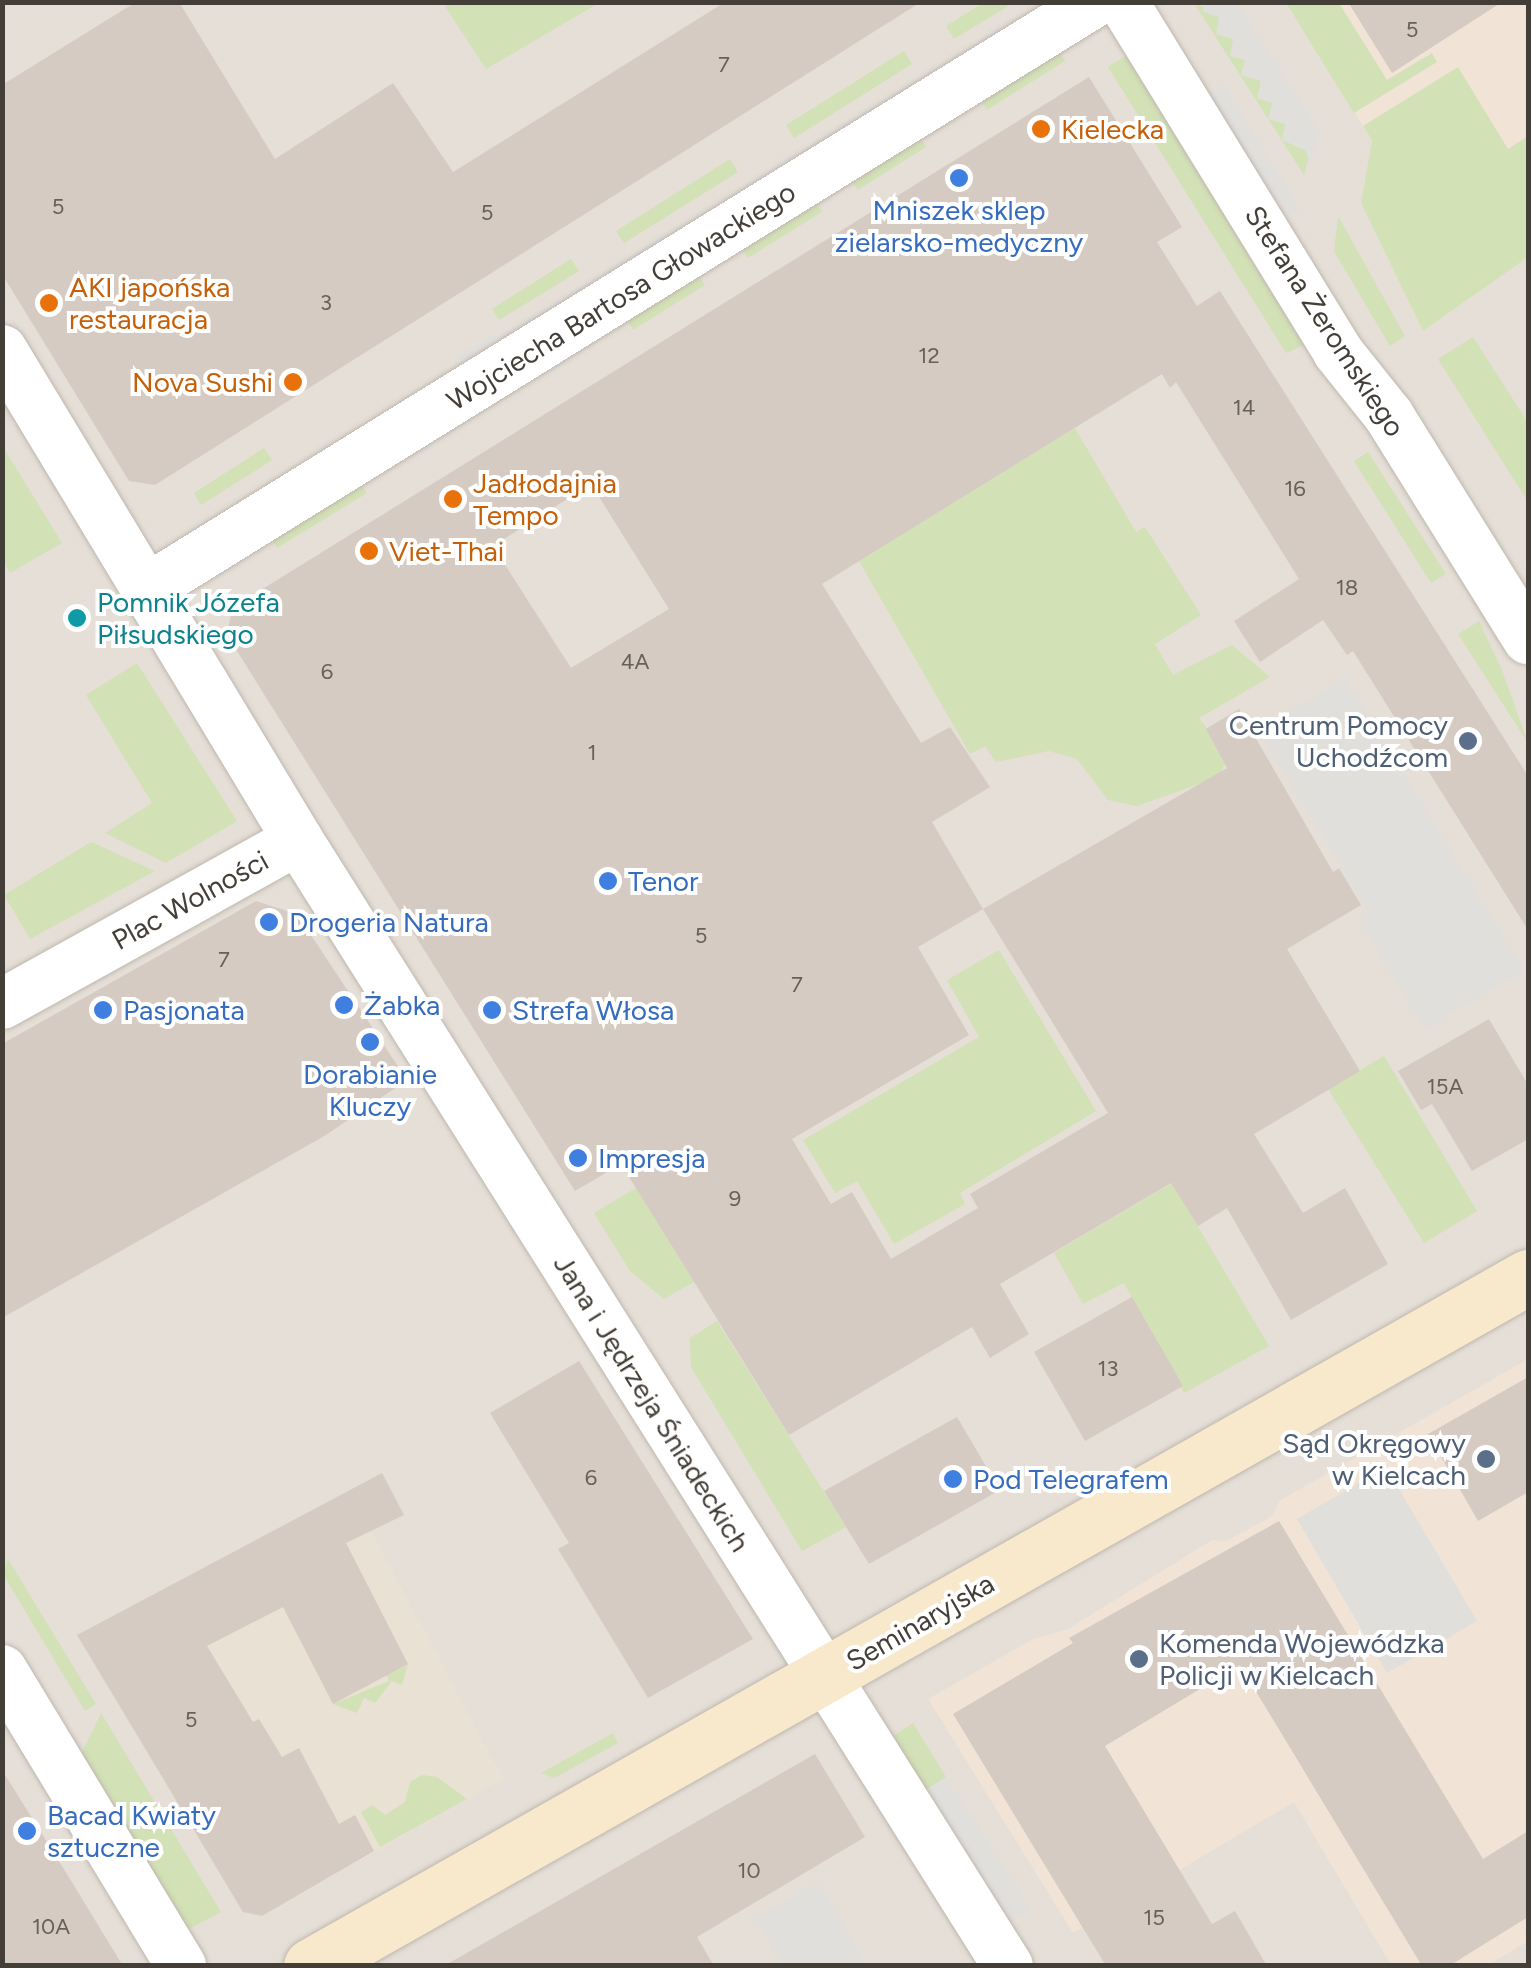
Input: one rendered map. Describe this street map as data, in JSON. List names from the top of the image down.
{
  "streets": {
    "street": [
      "Wojciecha Bartosa Głowackiego",
      "Stefana Żeromskiego",
      "Plac Wolności",
      "Jana i Jędrzeja Śniadeckich",
      "Seminaryjska"
    ]
  },
  "crossings": [
    ["Wojciecha Bartosa Głowackiego", "Plac Wolności"],
    ["Plac Wolności", "Jana i Jędrzeja Śniadeckich"],
    ["Jana i Jędrzeja Śniadeckich", "Seminaryjska"]
  ],
  "places": [
    "Kielecka",
    "Mniszek sklep zielarsko-medyczny",
    "AKI japońska restauracja",
    "Nova Sushi",
    "Jadłodajnia Tempo",
    "Viet-Thai",
    "Pomnik Józefa Piłsudskiego",
    "Centrum Pomocy Uchodźcom",
    "Tenor",
    "Drogeria Natura",
    "Żabka",
    "Pasjonata",
    "Strefa Włosa",
    "Dorabianie Kluczy",
    "Impresja",
    "Sąd Okręgowy w Kielcach",
    "Pod Telegrafem",
    "Komenda Wojewódzka Policji w Kielcach",
    "Bacad Kwiaty sztuczne"
  ],
  "house_numbers": [
    "5",
    "7",
    "5",
    "5",
    "3",
    "12",
    "14",
    "16",
    "18",
    "4A",
    "6",
    "1",
    "5",
    "7",
    "7",
    "15A",
    "9",
    "13",
    "6",
    "5",
    "10",
    "15",
    "10A"
  ]
}
